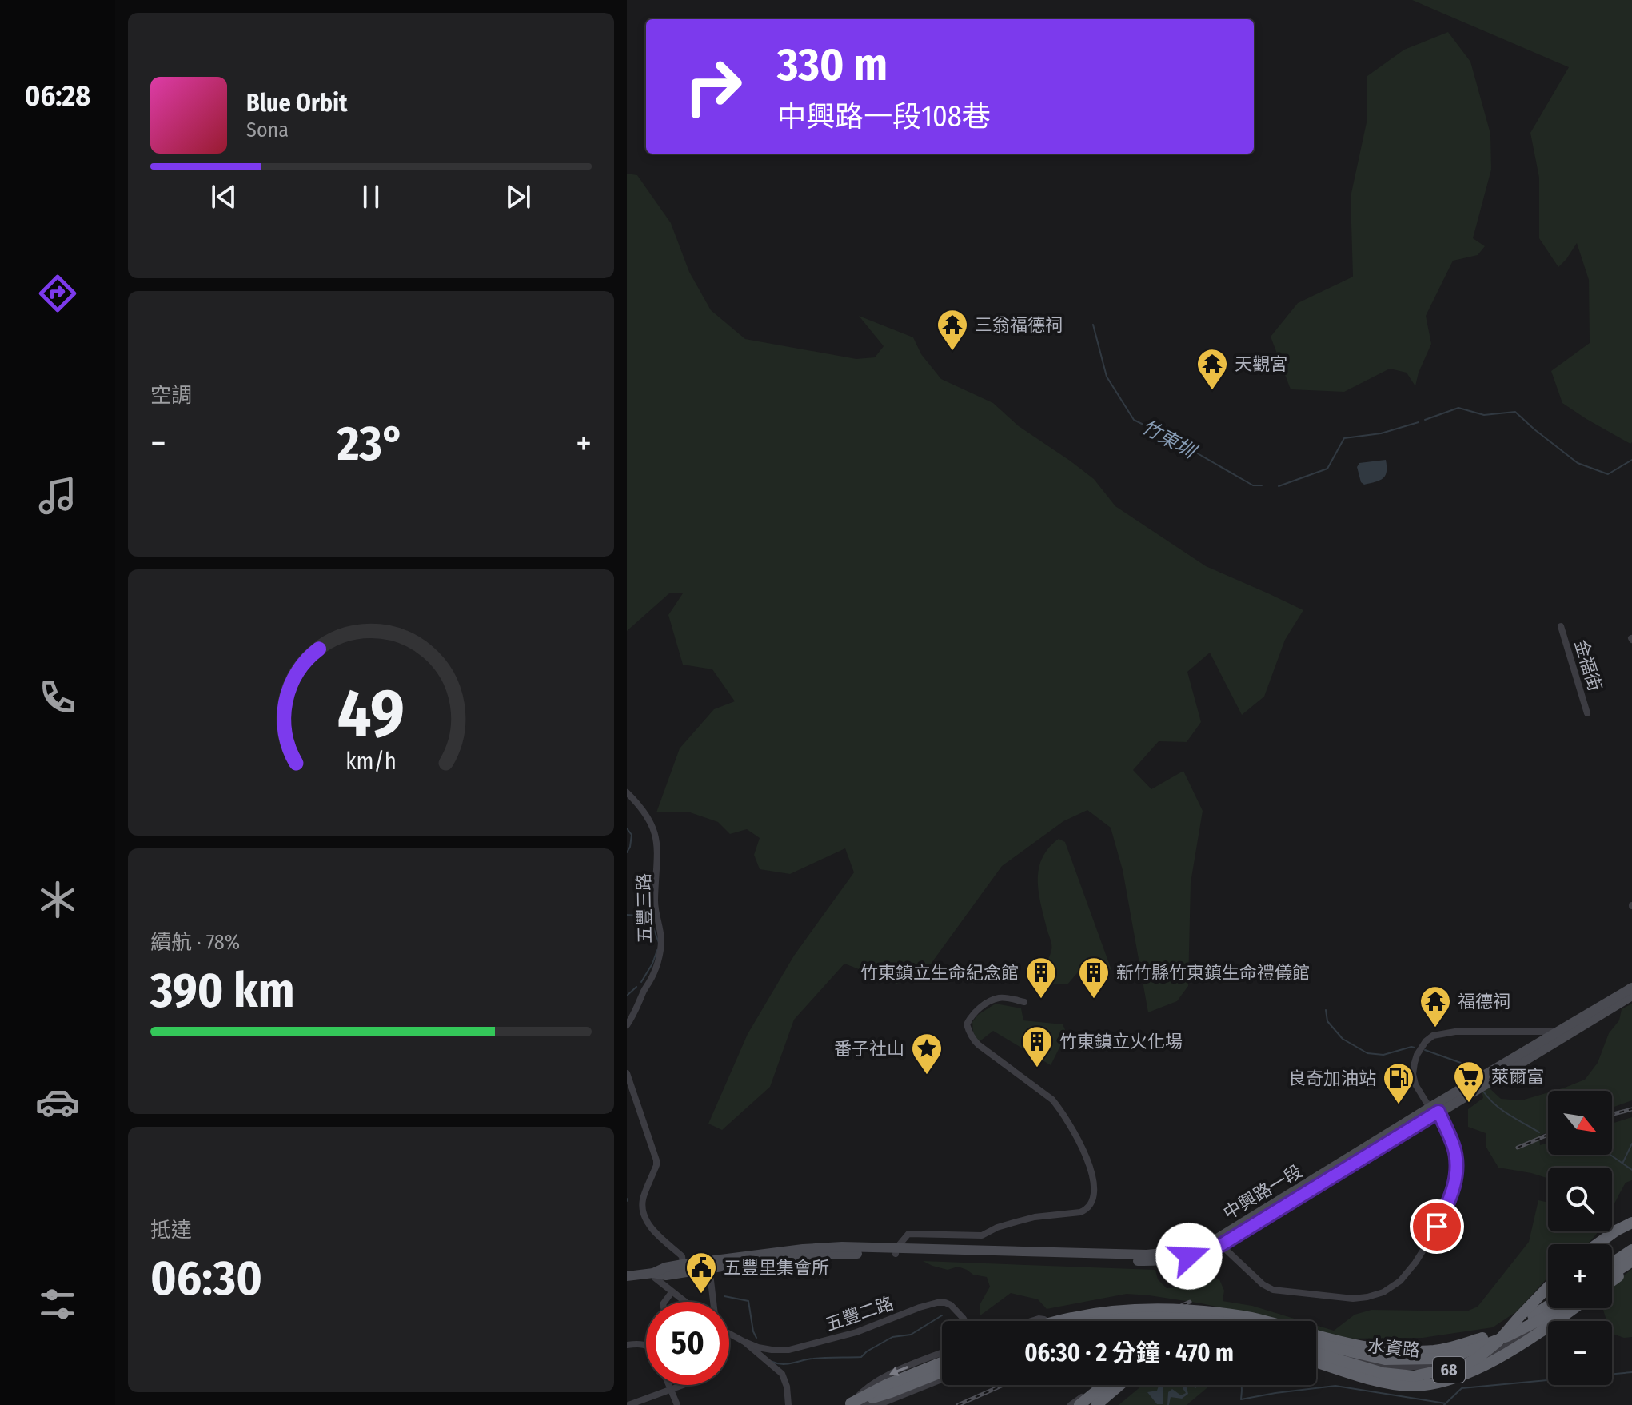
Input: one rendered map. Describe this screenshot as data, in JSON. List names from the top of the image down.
{
  "streets": {
    "highway": ["68"],
    "main road": ["中興路一段"],
    "street": [
      "金福街",
      "五豐三路",
      "五豐二路",
      "水資路"
    ]
  },
  "water": ["竹東圳"],
  "places": {
    "temple": ["三翁福德祠", "天觀宮", "福德祠"],
    "building": ["竹東鎮立生命紀念館", "新竹縣竹東鎮生命禮儀館", "竹東鎮立火化場"],
    "place": ["番子社山"],
    "supermarket": ["萊爾富"],
    "fuel station": ["良奇加油站"],
    "public building": ["五豐里集會所"]
  },
  "north": "bottom right",
  "page": {
    "tabs": "06:28",
    "turn": ["330 m", "中興路一段108巷"],
    "song": ["Blue Orbit", "Sona"],
    "tile": [
      "空調",
      ["續航 · 78%", "390 km"],
      ["抵達", "06:30"]
    ],
    "heat": ["−", "23°", "+"],
    "map_buttons": ["+", "−"],
    "limit": "50",
    "trip": "06:30 · 2 分鐘 · 470 m",
    "gauge": ["49", "km/h"]
  }
}
